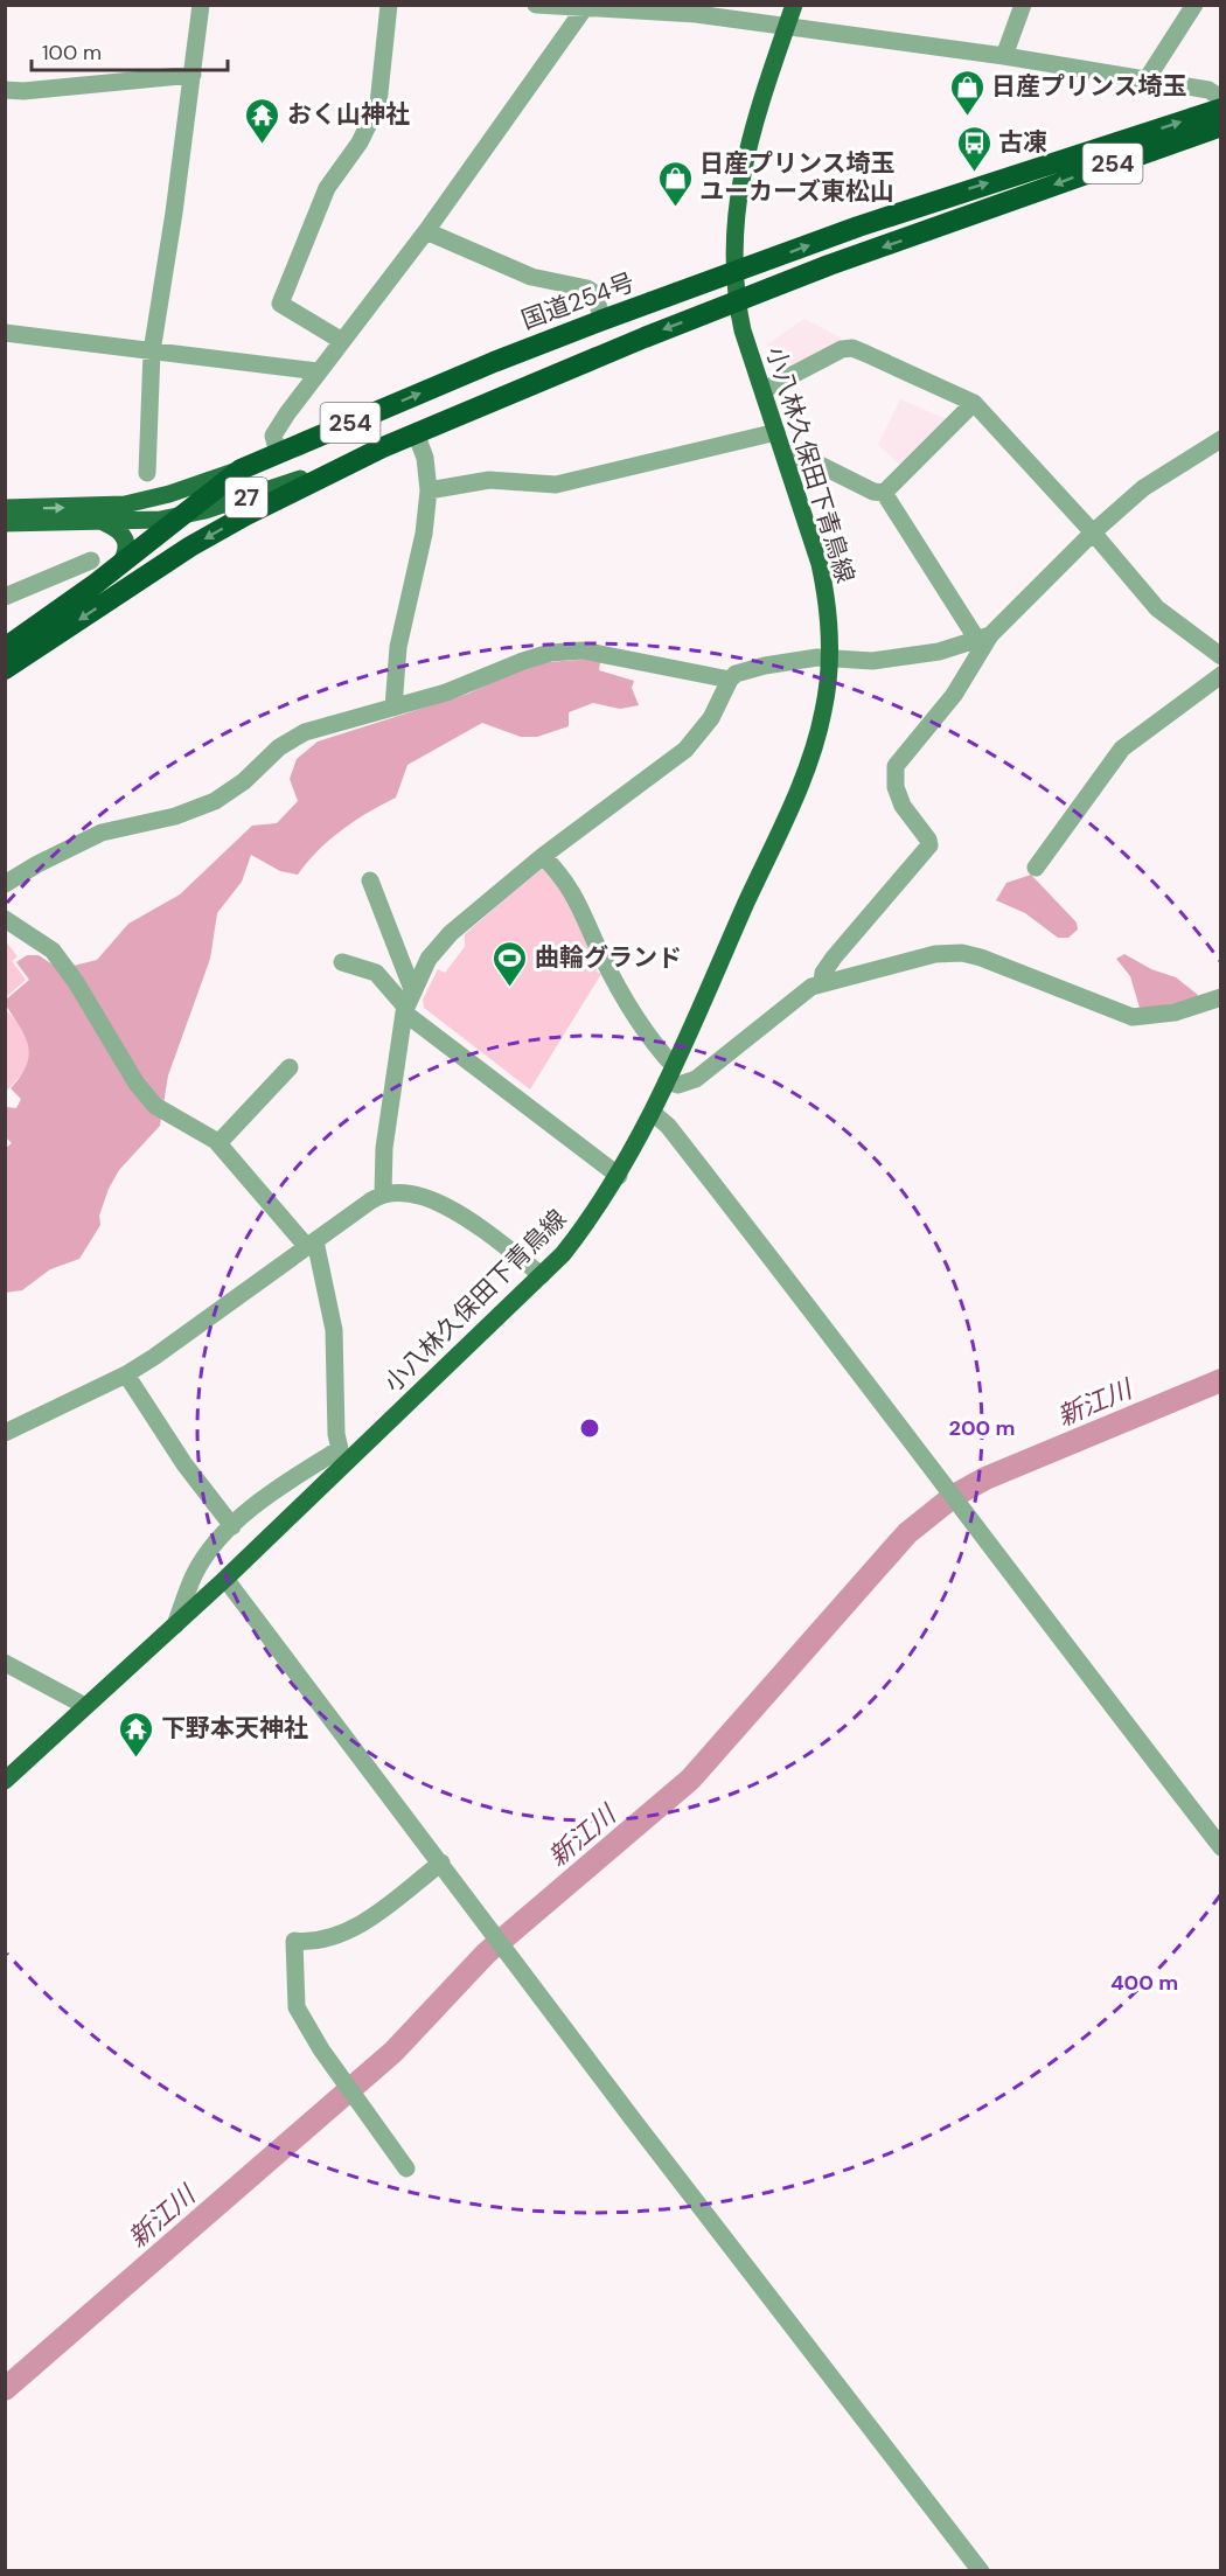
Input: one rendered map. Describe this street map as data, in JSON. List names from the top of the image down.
{
  "streets": {
    "highway": ["254", "国道254号"],
    "main road": ["小八林久保田下青鳥線", "27"]
  },
  "crossings": [
    ["254", "小八林久保田下青鳥線"],
    ["254", "27"],
    ["国道254号", "小八林久保田下青鳥線"],
    ["国道254号", "27"]
  ],
  "water": ["新江川"],
  "places": {
    "shop": ["日産プリンス埼玉", "日産プリンス埼玉 ユーカーズ東松山"],
    "temple": ["おく山神社", "下野本天神社"],
    "bus stop": ["古凍"],
    "sports": ["曲輪グランド"]
  },
  "scale_bar": "100 m",
  "rings": ["200 m", "400 m"]
}
